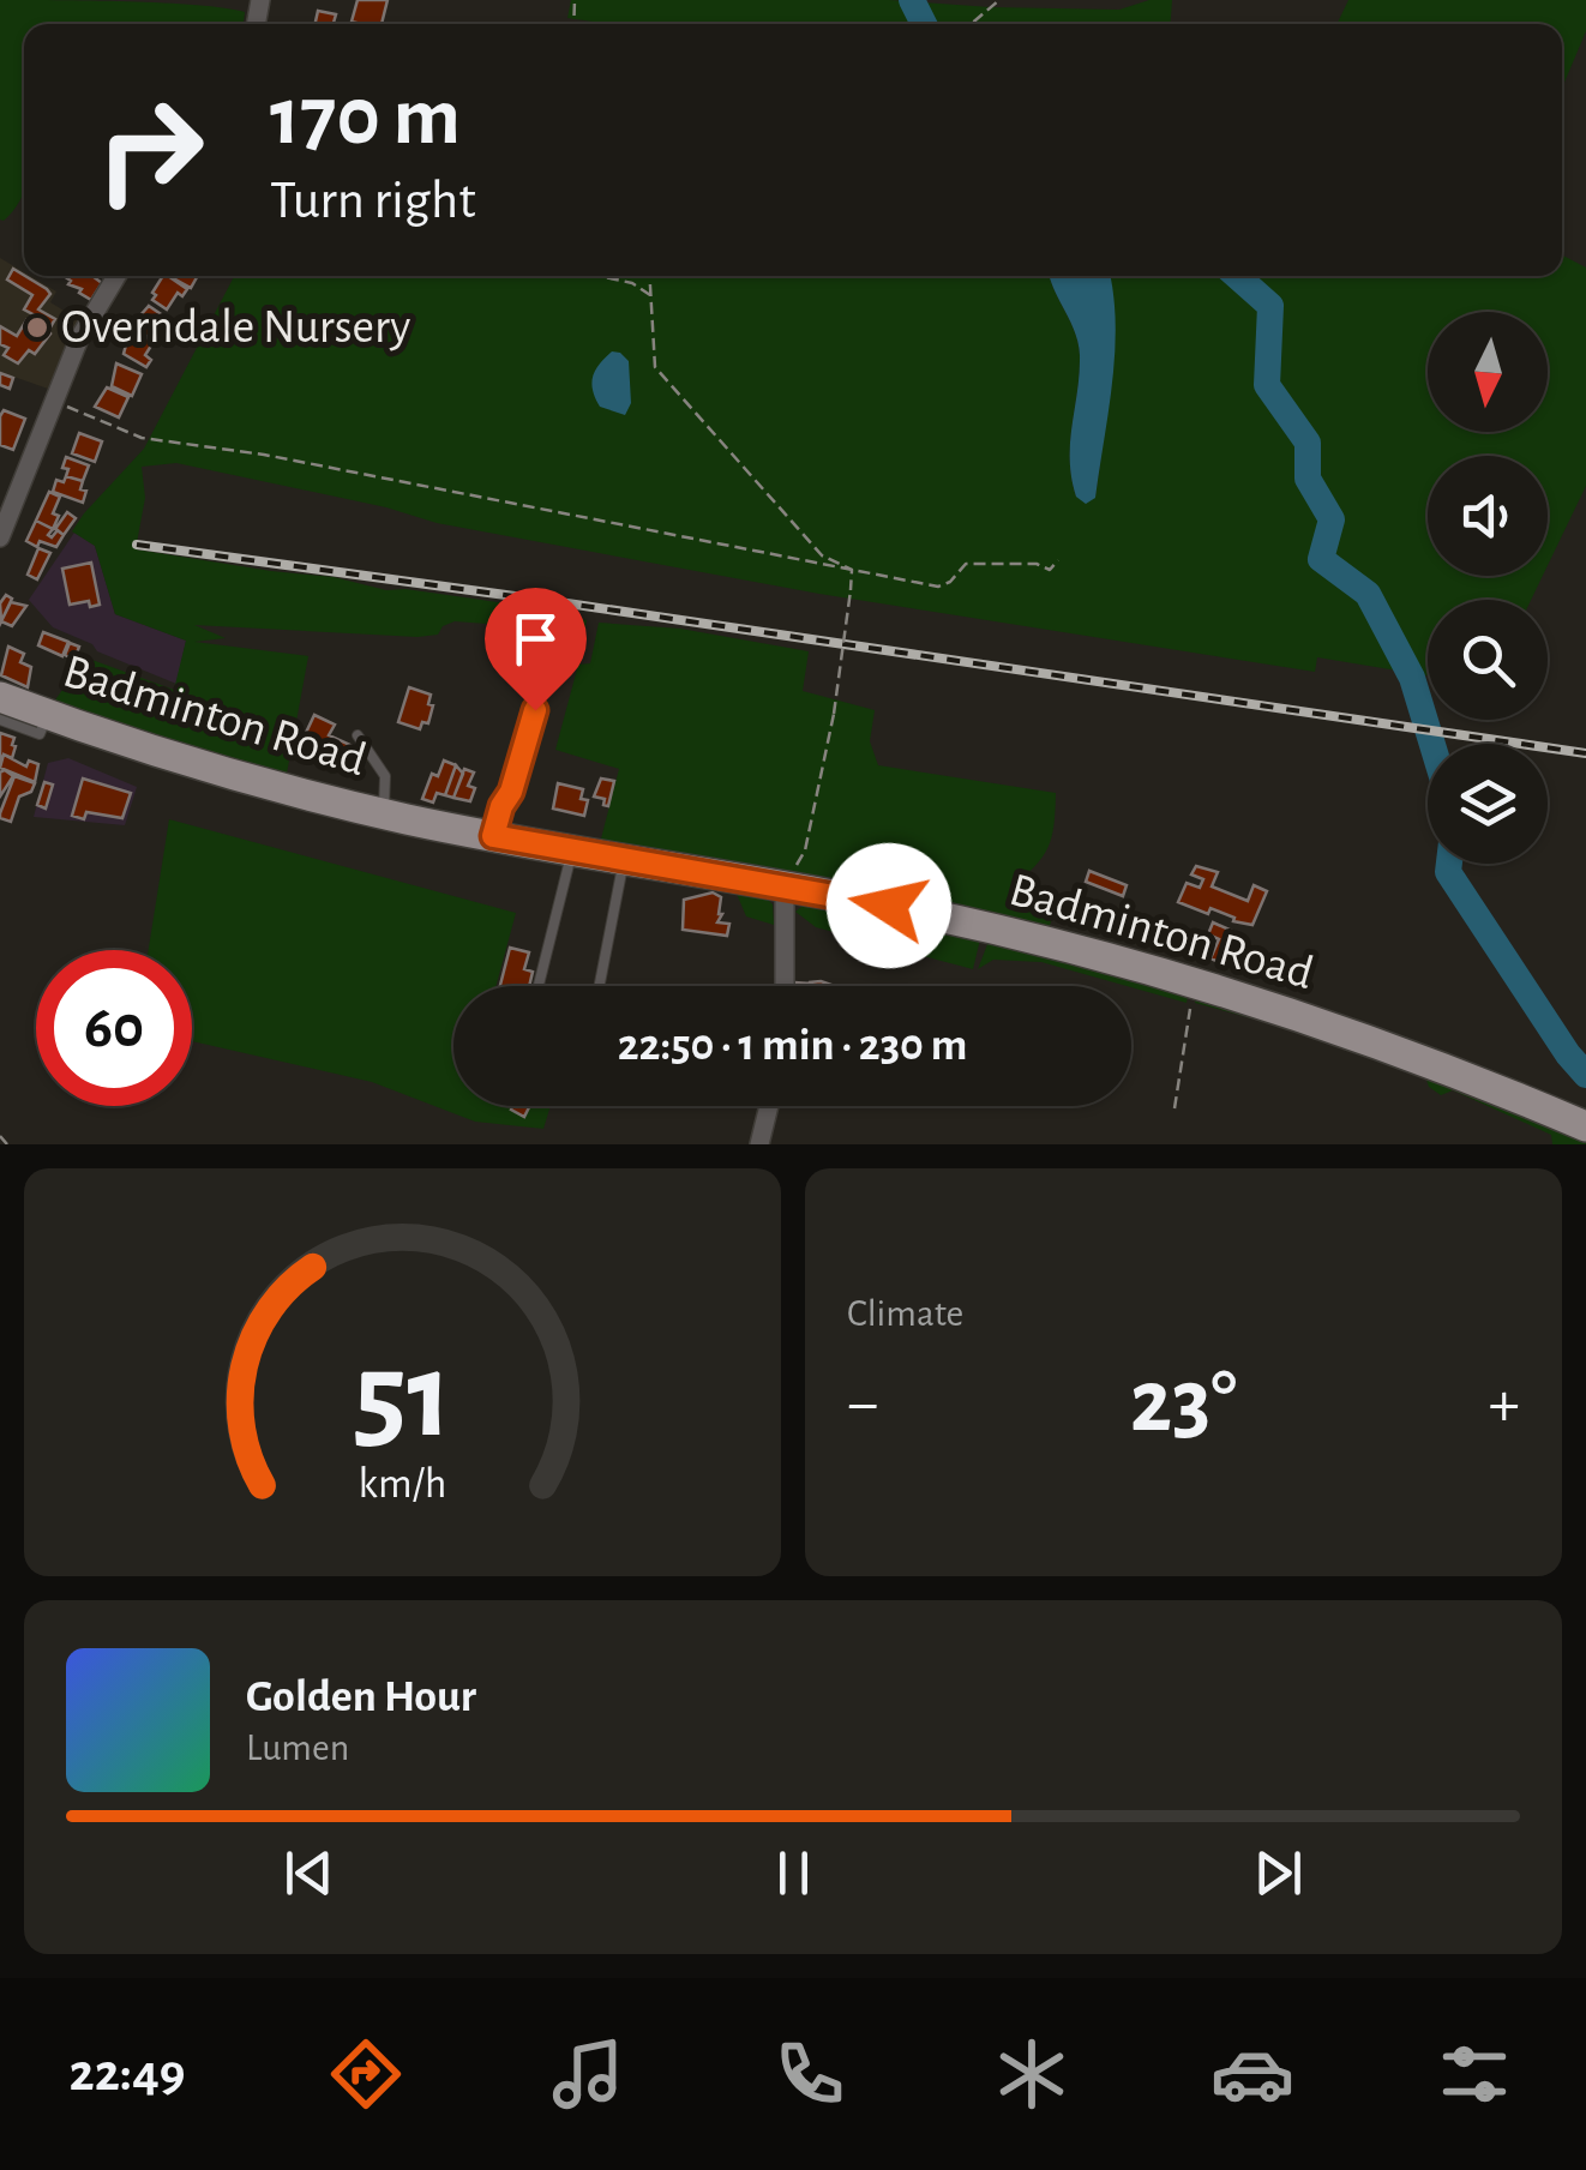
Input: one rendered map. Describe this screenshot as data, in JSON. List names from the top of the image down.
{
  "streets": {
    "main road": ["Badminton Road"]
  },
  "places": ["Overndale Nursery"],
  "north": "bottom",
  "page": {
    "turn": ["170 m", "Turn right"],
    "limit": "60",
    "trip": "22:50 · 1 min · 230 m",
    "tile": "Climate",
    "heat": ["−", "23°", "+"],
    "song": ["Golden Hour", "Lumen"],
    "tabs": "22:49",
    "gauge": ["51", "km/h"]
  }
}
